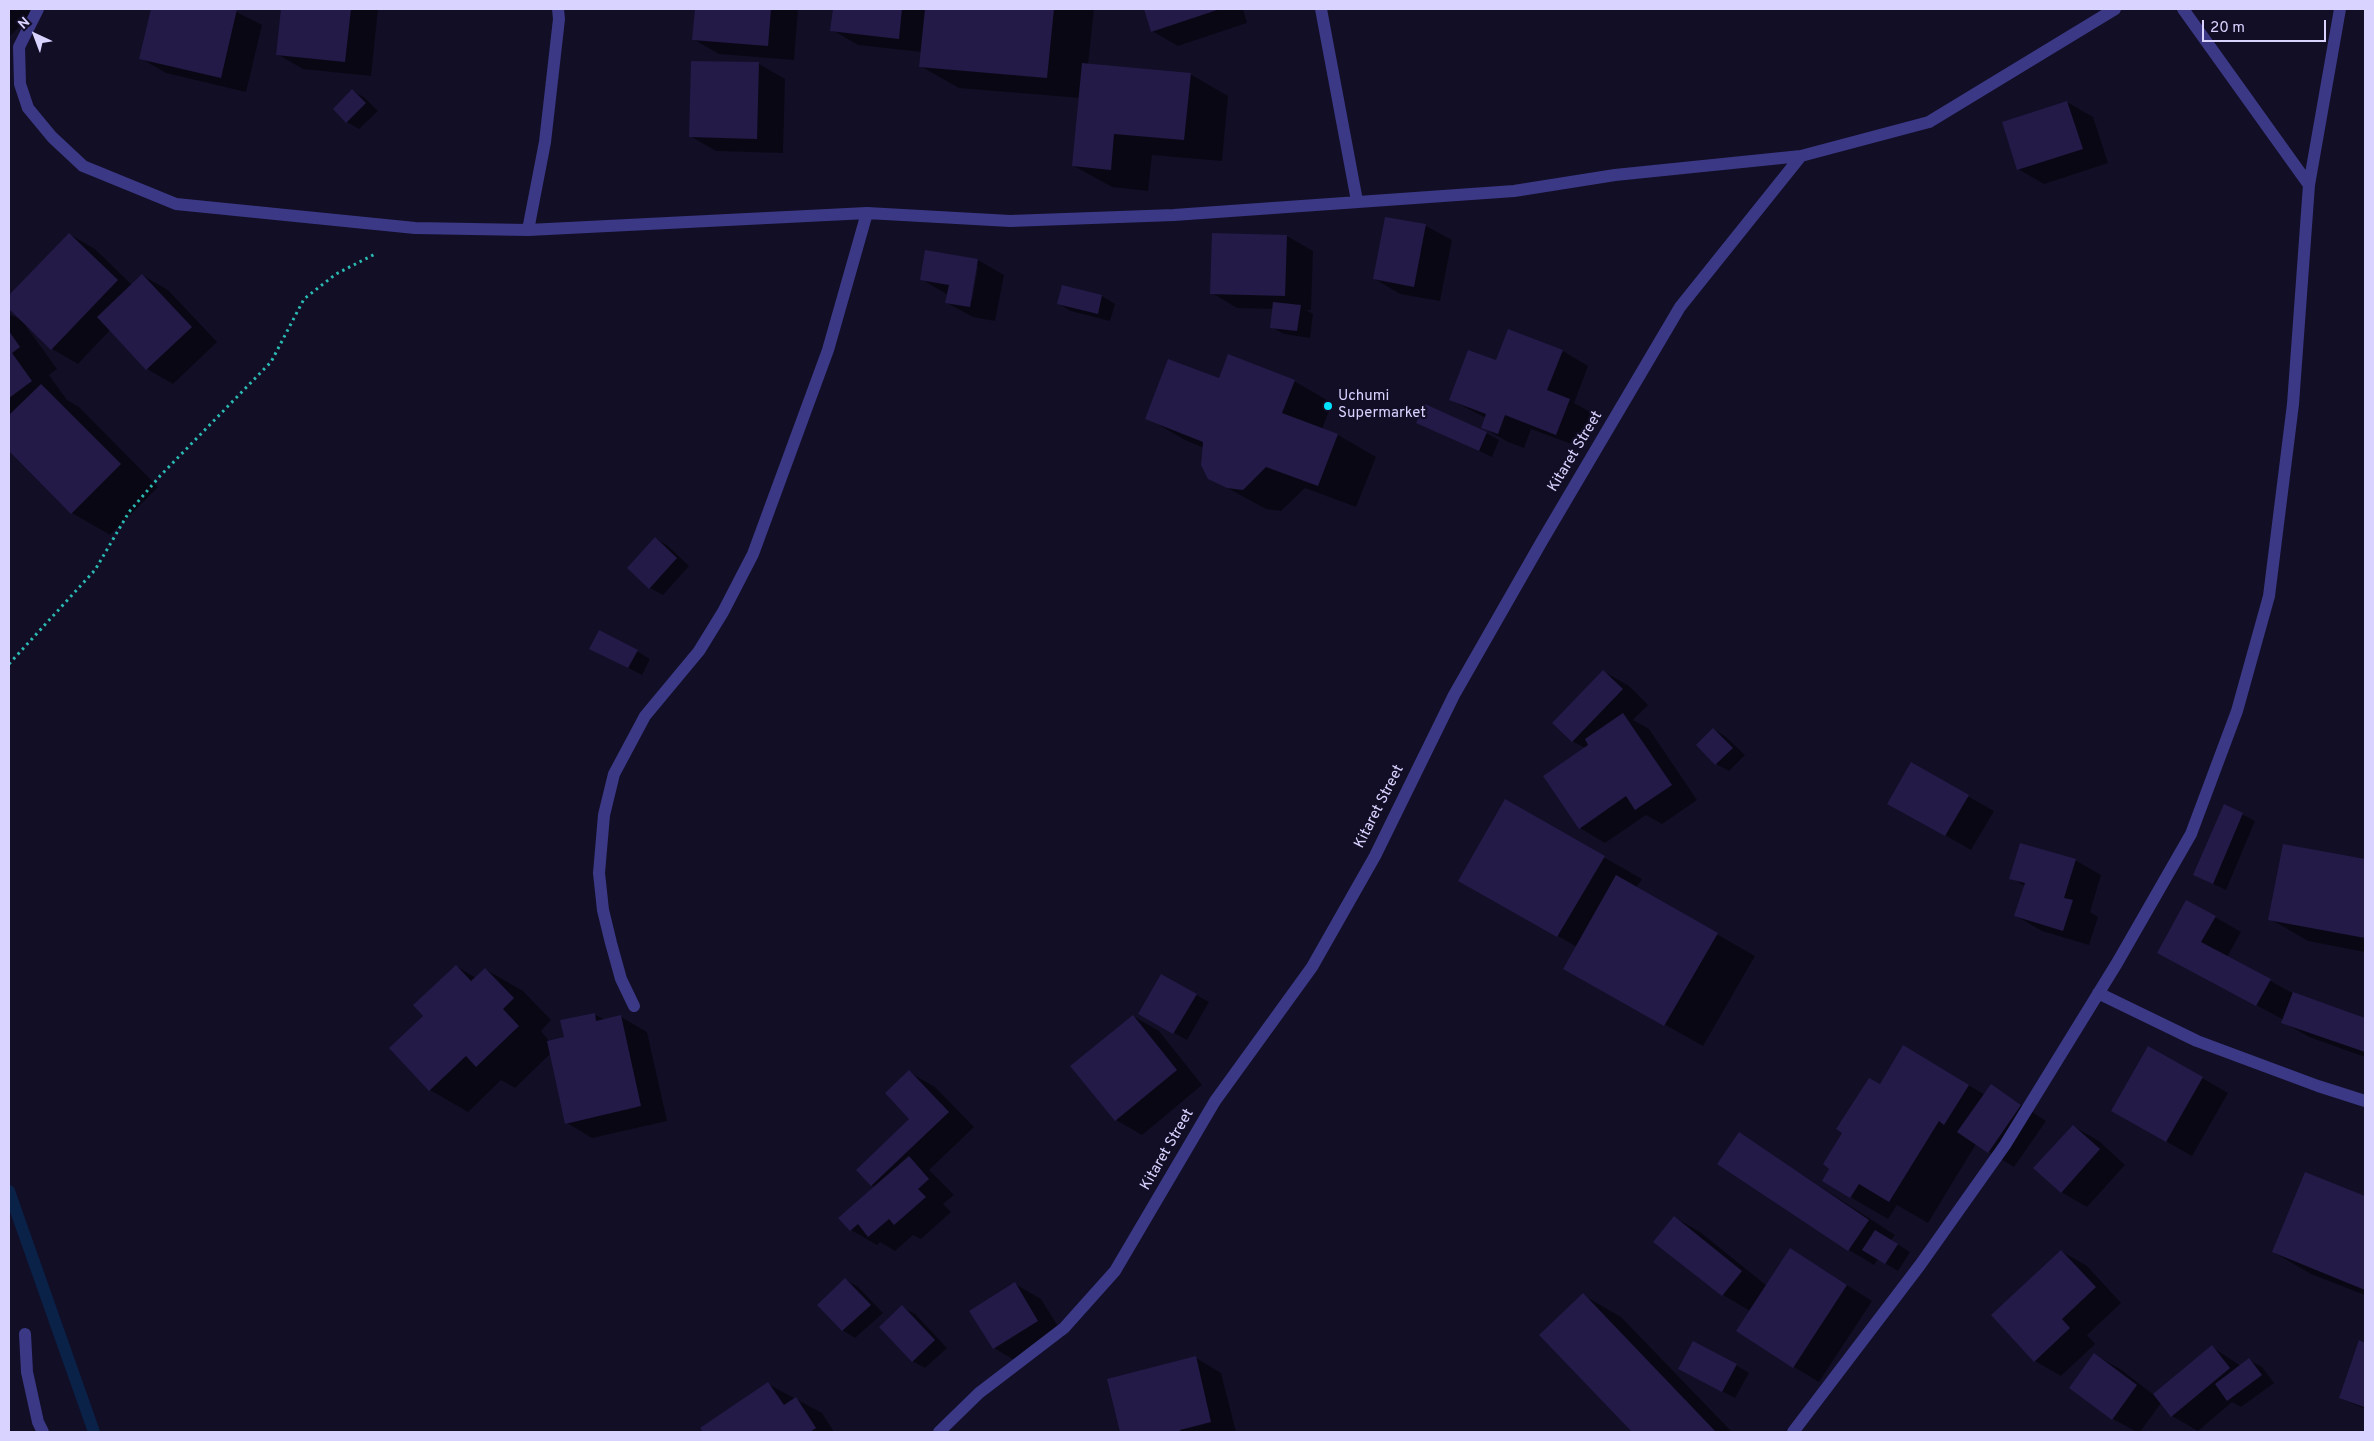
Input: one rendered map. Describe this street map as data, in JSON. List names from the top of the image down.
{
  "streets": {
    "street": ["Kitaret Street"]
  },
  "places": ["Uchumi Supermarket"],
  "scale_bar": "20 m",
  "north": "top left"
}
